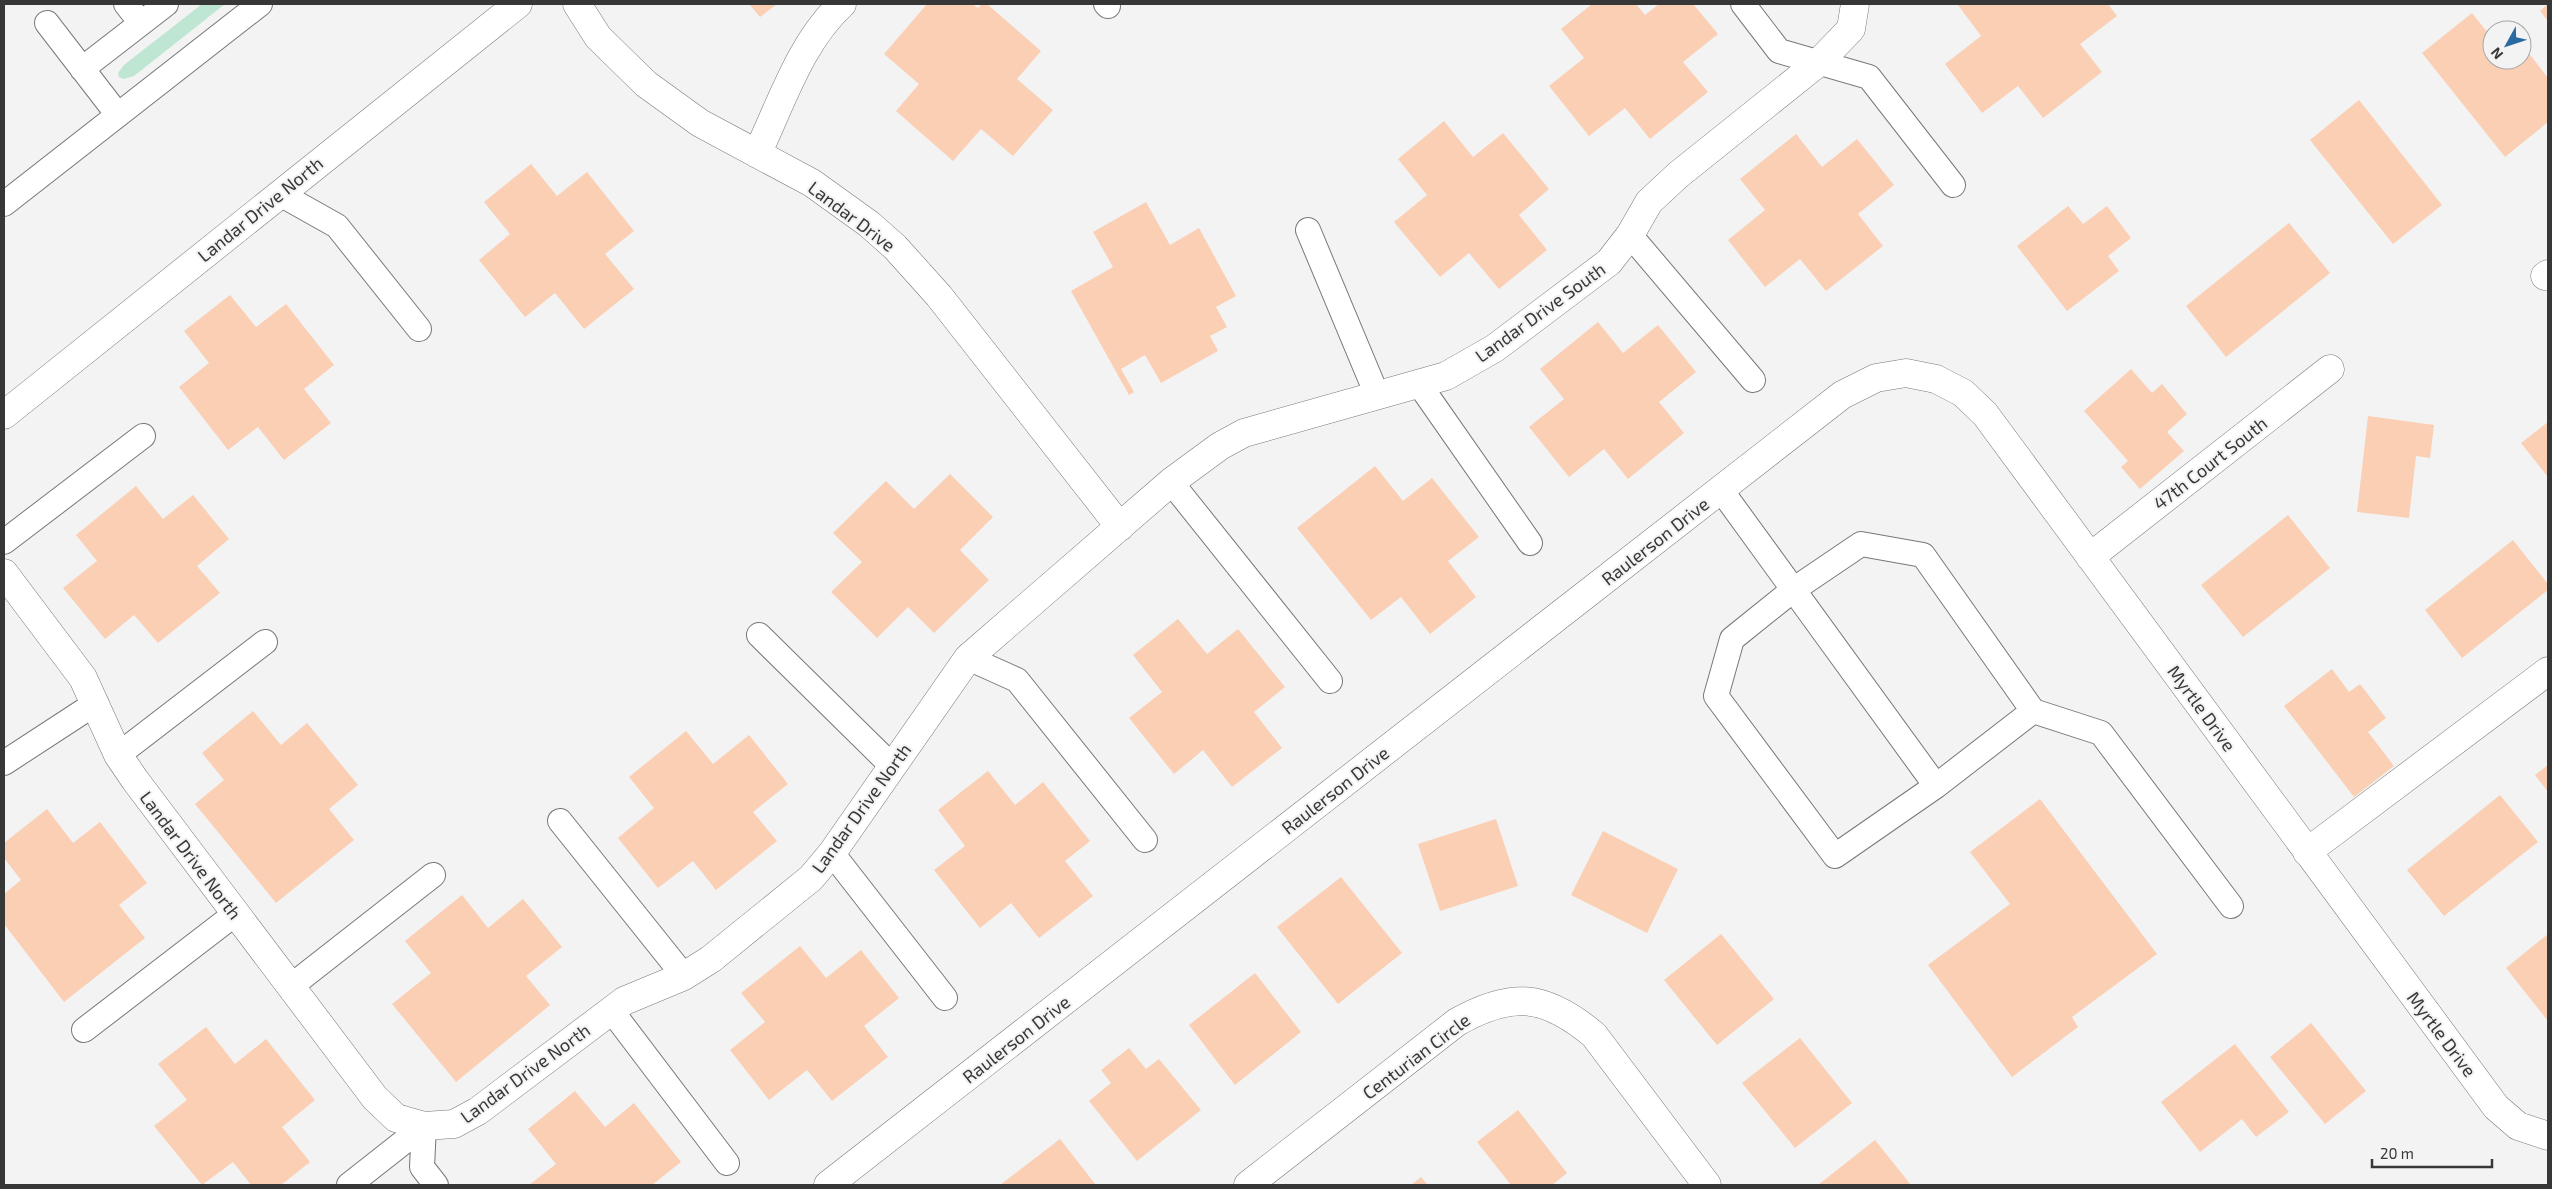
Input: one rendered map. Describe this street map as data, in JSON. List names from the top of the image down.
{
  "streets": {
    "street": [
      "Landar Drive North",
      "Landar Drive",
      "Landar Drive South",
      "47th Court South",
      "Raulerson Drive",
      "Myrtle Drive",
      "Centurian Circle"
    ]
  },
  "crossings": [
    ["Landar Drive North", "Landar Drive"],
    ["Landar Drive North", "Landar Drive South"],
    ["Landar Drive", "Landar Drive South"],
    ["47th Court South", "Myrtle Drive"],
    ["Raulerson Drive", "Myrtle Drive"]
  ],
  "scale_bar": "20 m",
  "north": "bottom left"
}
